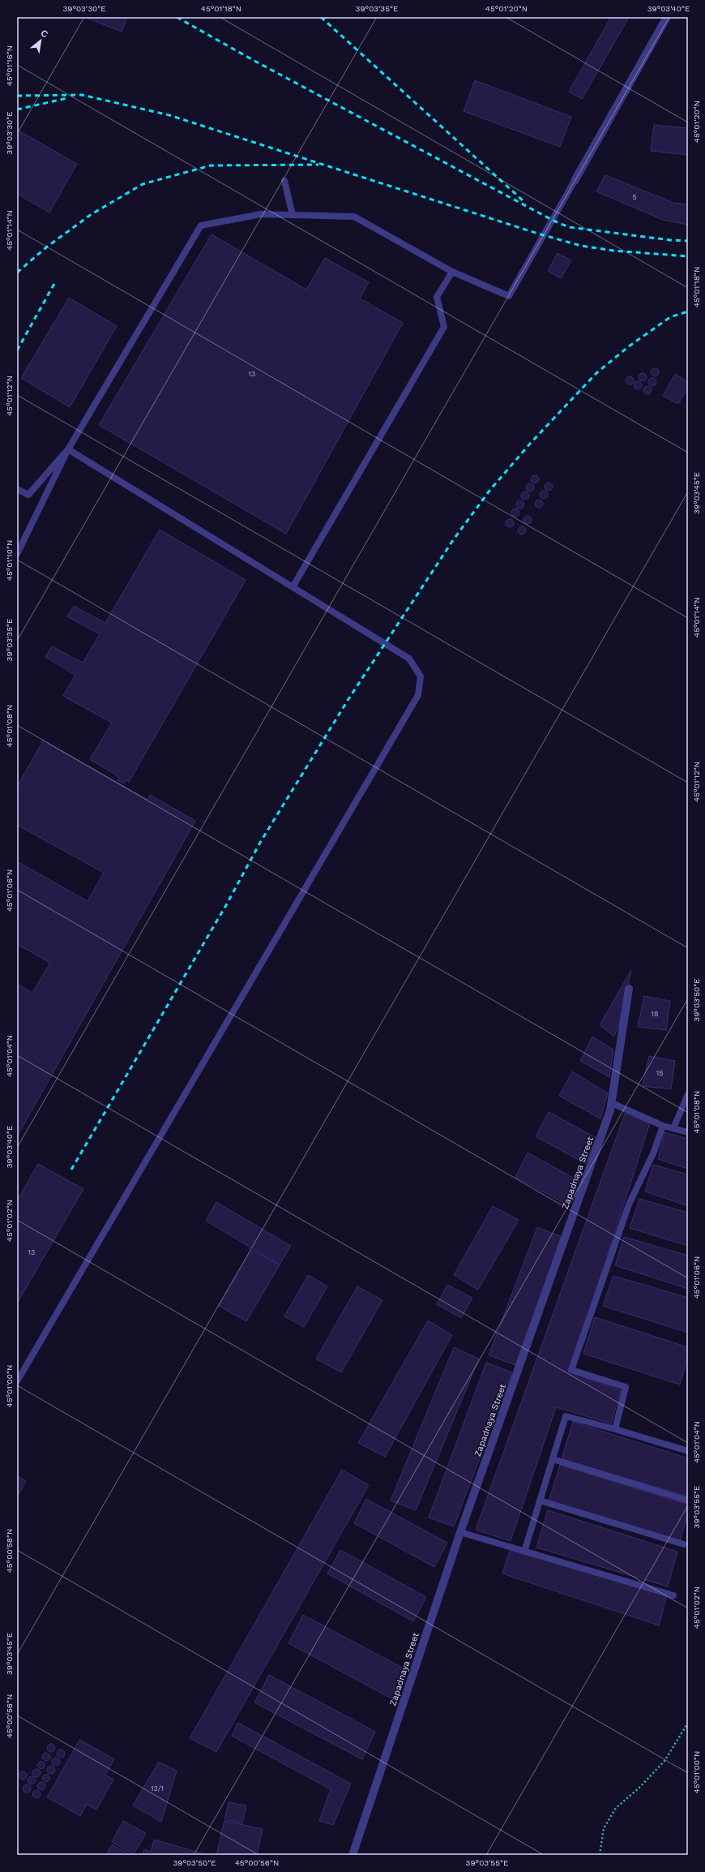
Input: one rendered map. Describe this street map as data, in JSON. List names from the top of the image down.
{
  "streets": {
    "street": ["Zapadnaya Street"]
  },
  "house_numbers": [
    "5",
    "13",
    "18",
    "15",
    "13",
    "13/1"
  ],
  "north": "top right",
  "coordinates": [
    "39°03'30\"E",
    "45°01'18\"N",
    "39°03'35\"E",
    "45°01'20\"N",
    "39°03'40\"E",
    "45°01'16\"N",
    "45°01'14\"N",
    "45°01'12\"N",
    "39°03'45\"E",
    "45°01'10\"N",
    "45°01'08\"N",
    "45°01'06\"N",
    "39°03'50\"E",
    "45°01'04\"N",
    "45°01'02\"N",
    "45°01'00\"N",
    "39°03'55\"E",
    "45°00'58\"N",
    "45°00'56\"N"
  ]
}
